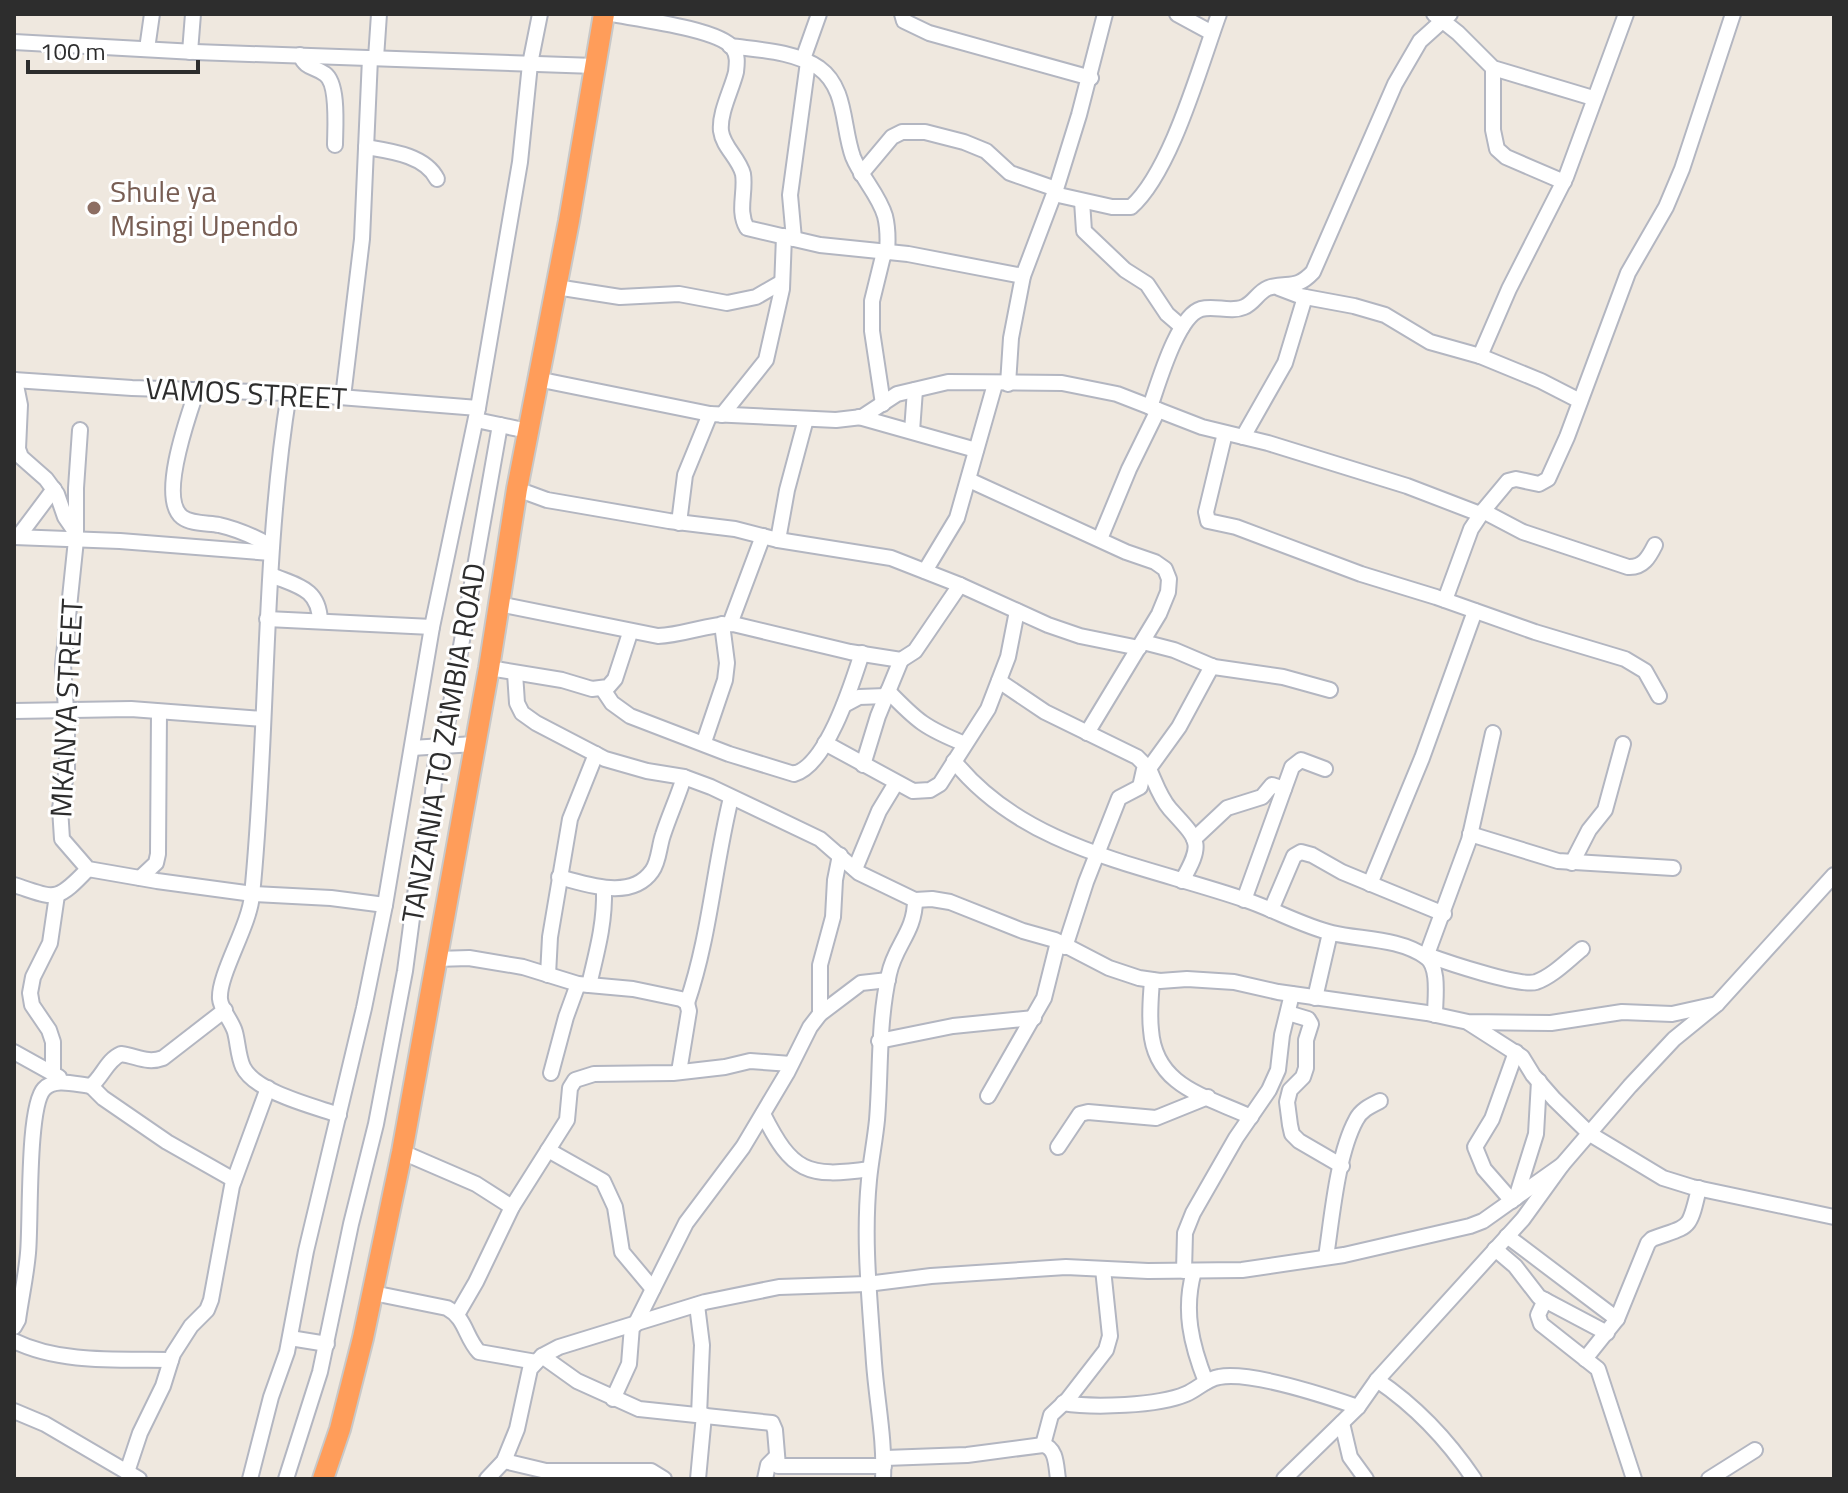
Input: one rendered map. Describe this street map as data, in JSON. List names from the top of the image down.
{
  "streets": {
    "highway": ["TANZANIA TO ZAMBIA ROAD"],
    "street": ["VAMOS STREET", "MKANYA STREET"]
  },
  "crossings": [
    ["VAMOS STREET", "TANZANIA TO ZAMBIA ROAD"]
  ],
  "places": ["Shule ya Msingi Upendo"],
  "scale_bar": "100 m"
}
